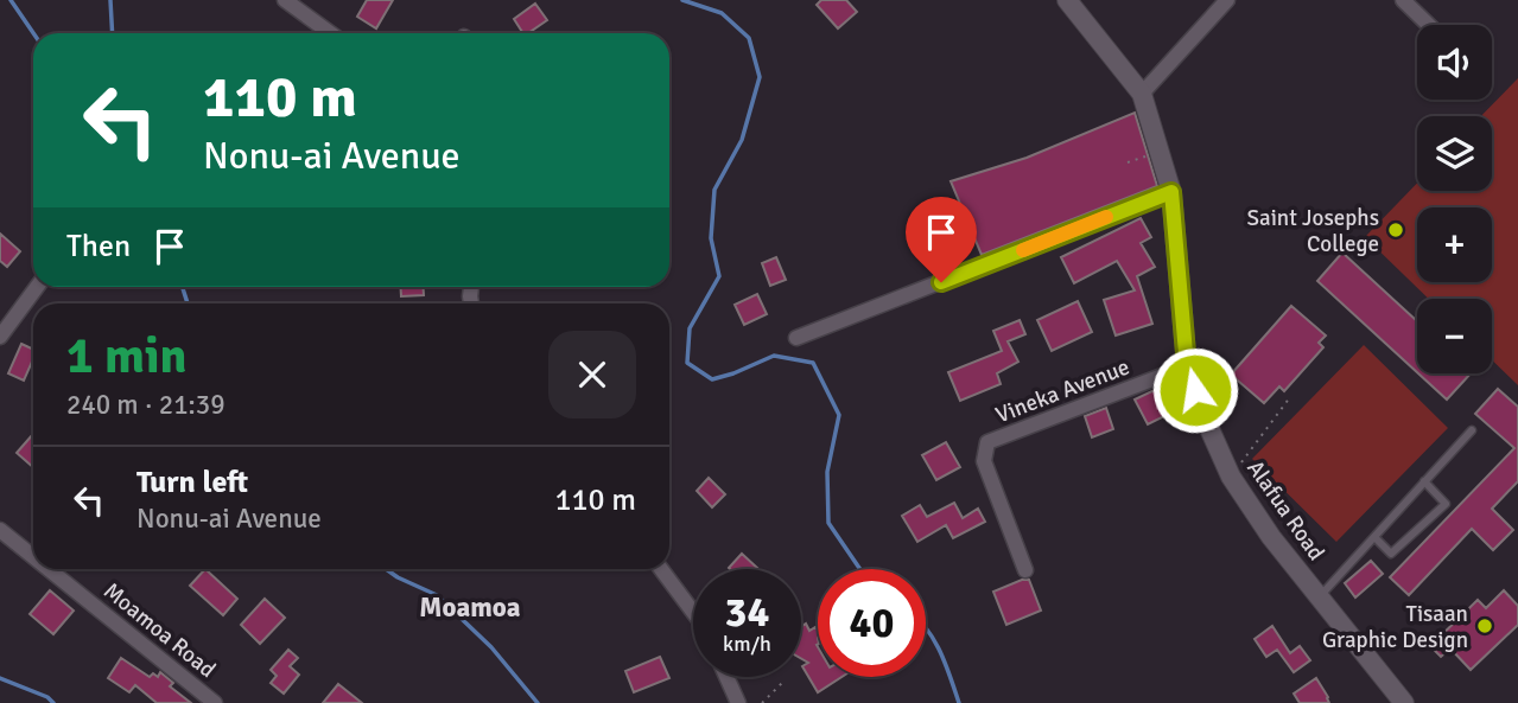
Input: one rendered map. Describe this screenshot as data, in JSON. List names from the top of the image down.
{
  "streets": {
    "street": ["Vineka Avenue", "Alafua Road", "Moamoa Road"]
  },
  "crossings": [
    ["Vineka Avenue", "Alafua Road"]
  ],
  "districts": ["Moamoa"],
  "places": ["Saint Josephs College", "Tisaan Graphic Design"],
  "page": {
    "map_buttons": ["+", "−"],
    "turn": ["110 m", "Nonu-ai Avenue"],
    "then": "Then",
    "heading": ["1 min", "240 m · 21:39"],
    "list": [
      {
        "name": "Turn left",
        "note": "Nonu-ai Avenue",
        "value": "110 m"
      }
    ],
    "speed": "34 km/h",
    "limit": "40"
  }
}
